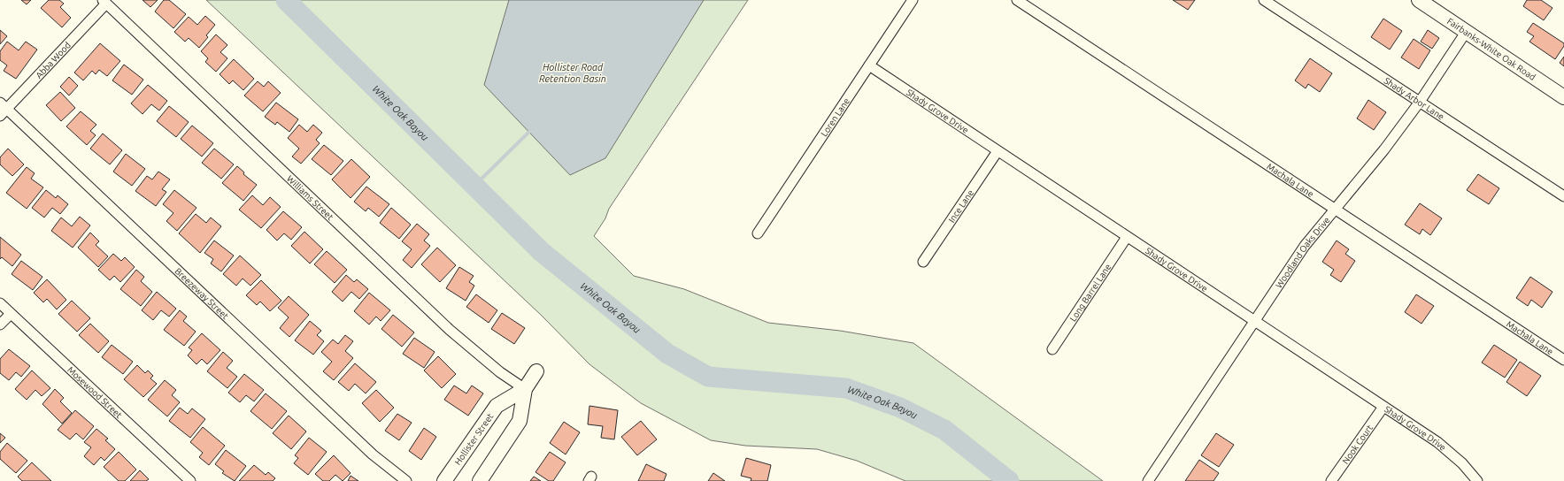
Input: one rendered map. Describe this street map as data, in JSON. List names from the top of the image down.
{
  "streets": {
    "street": [
      "Fairbanks-White Oak Road",
      "Abba Wood",
      "Shady Arbor Lane",
      "Shady Grove Drive",
      "Loren Lane",
      "Machala Lane",
      "Williams Street",
      "Ince Lane",
      "Woodland Oaks Drive",
      "Breezeway Street",
      "Long Barrel Lane",
      "Mosewood Street",
      "Hollister Street",
      "Nook Court"
    ]
  },
  "crossings": [
    ["Fairbanks-White Oak Road", "Woodland Oaks Drive"],
    ["Abba Wood", "Williams Street"],
    ["Abba Wood", "Breezeway Street"],
    ["Shady Arbor Lane", "Woodland Oaks Drive"],
    ["Shady Grove Drive", "Loren Lane"],
    ["Shady Grove Drive", "Ince Lane"],
    ["Shady Grove Drive", "Woodland Oaks Drive"],
    ["Shady Grove Drive", "Long Barrel Lane"],
    ["Shady Grove Drive", "Nook Court"],
    ["Machala Lane", "Woodland Oaks Drive"],
    ["Williams Street", "Hollister Street"]
  ],
  "water": ["Hollister Road Retention Basin", "White Oak Bayou"]
}
